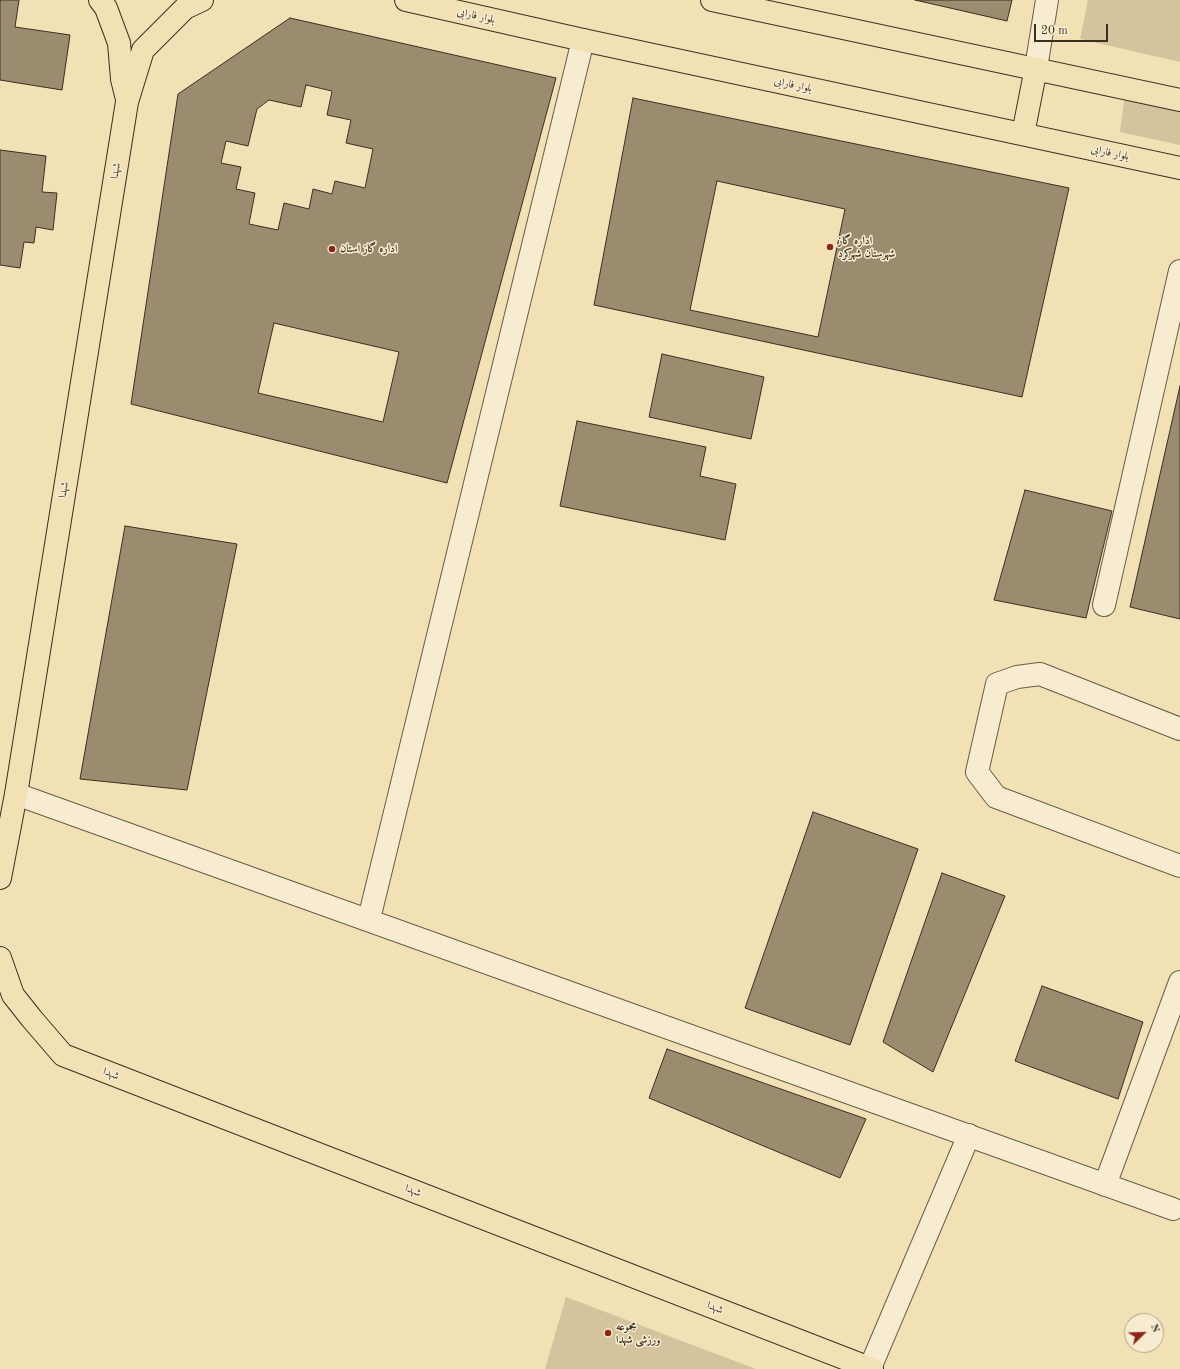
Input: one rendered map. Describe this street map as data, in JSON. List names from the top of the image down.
{
  "streets": {
    "main road": ["بلوار فارابی", "شهدا"]
  },
  "places": ["اداره گاز شهرستان شهرکرد", "اداره گاز استان", "مجموعه ورزشی شهدا"],
  "scale_bar": "20 m",
  "north": "top right"
}
